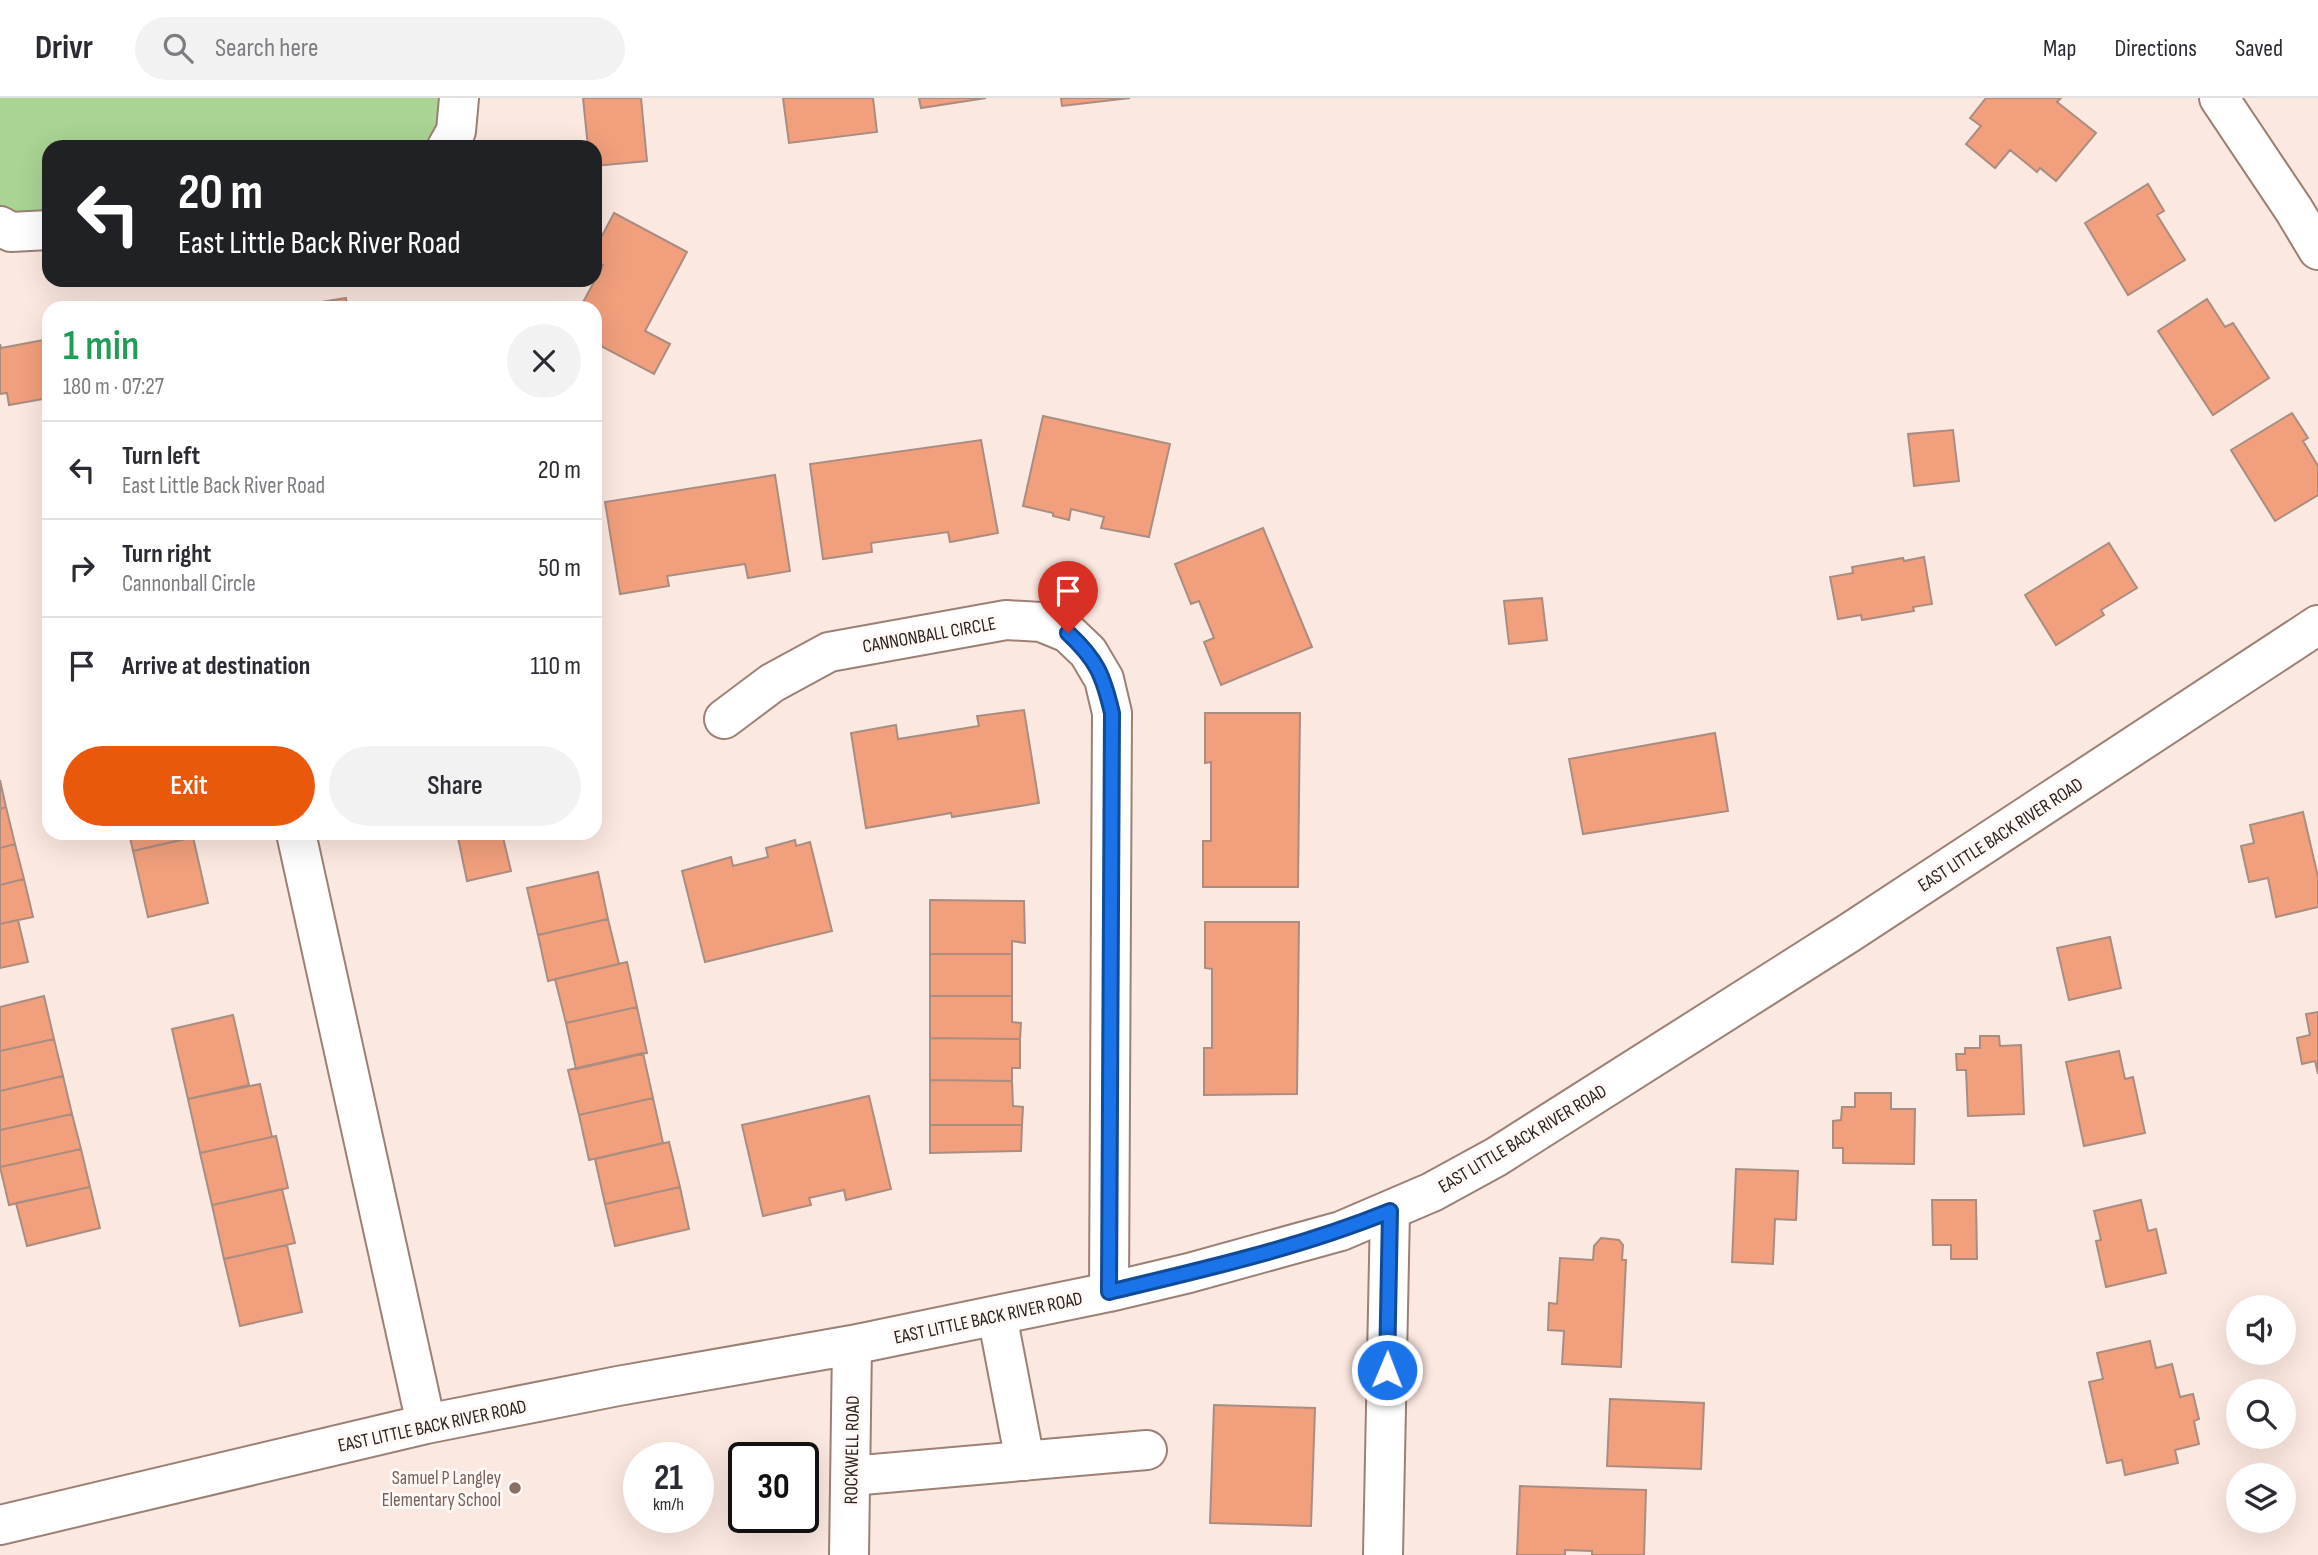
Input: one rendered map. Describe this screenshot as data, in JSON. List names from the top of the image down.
{
  "streets": {
    "street": ["CANNONBALL CIRCLE", "EAST LITTLE BACK RIVER ROAD", "ROCKWELL ROAD"]
  },
  "crossings": [
    ["CANNONBALL CIRCLE", "EAST LITTLE BACK RIVER ROAD"],
    ["EAST LITTLE BACK RIVER ROAD", "ROCKWELL ROAD"]
  ],
  "places": ["Samuel P Langley Elementary School"],
  "page": {
    "header": "Drivr",
    "search": "Search here",
    "nav": ["Map", "Directions", "Saved"],
    "turn": ["20 m", "East Little Back River Road"],
    "heading": ["1 min", "180 m · 07:27"],
    "list": [
      {
        "name": "Turn left",
        "note": "East Little Back River Road",
        "value": "20 m"
      },
      {
        "name": "Turn right",
        "note": "Cannonball Circle",
        "value": "50 m"
      },
      {
        "name": "Arrive at destination",
        "value": "110 m"
      }
    ],
    "buttons": ["Exit", "Share"],
    "speed": "21 km/h",
    "limit": "30"
  }
}
